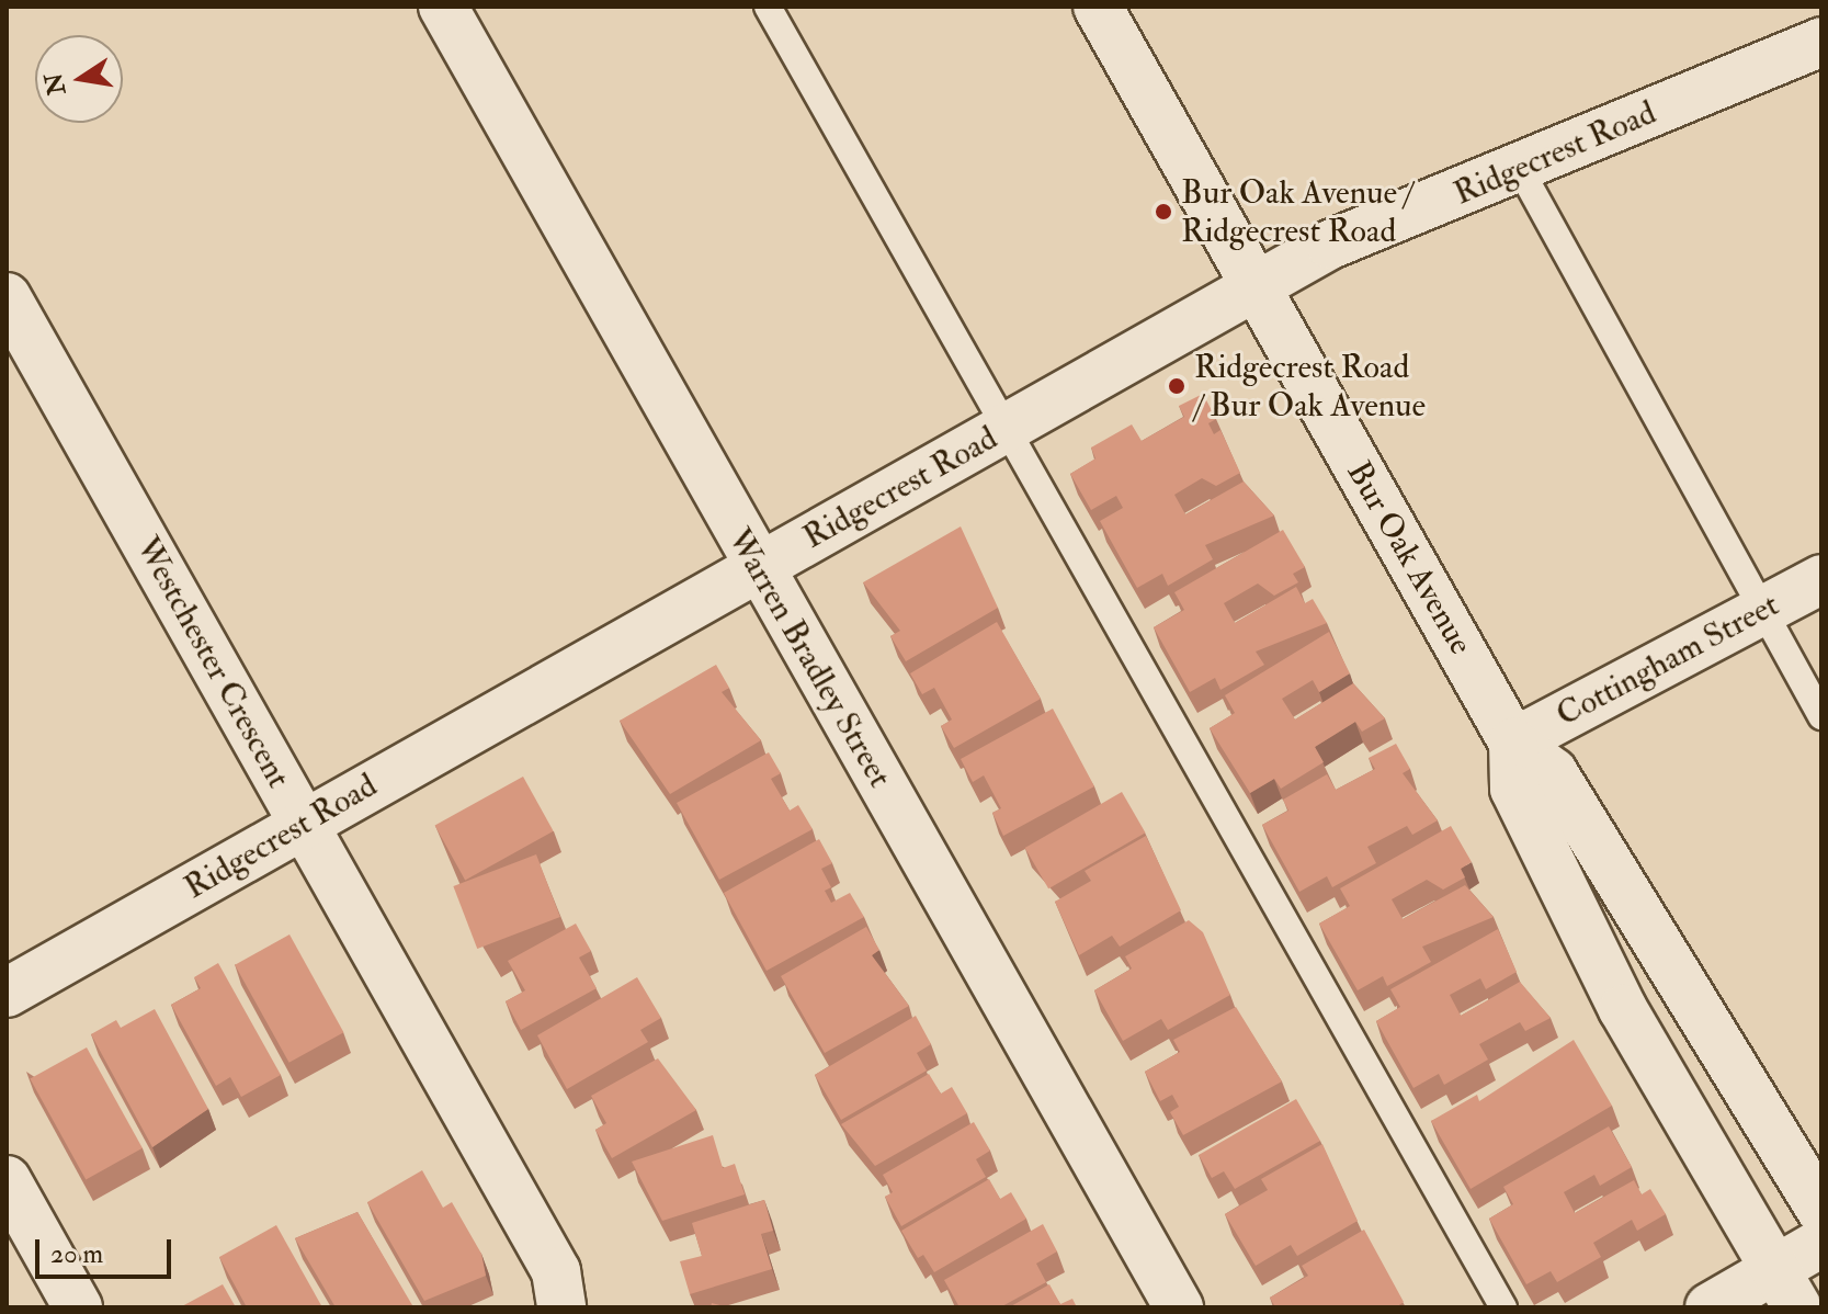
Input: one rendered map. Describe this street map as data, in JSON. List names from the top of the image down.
{
  "streets": {
    "street": [
      "Ridgecrest Road",
      "Bur Oak Avenue",
      "Warren Bradley Street",
      "Cottingham Street",
      "Westchester Crescent"
    ]
  },
  "crossings": [
    ["Ridgecrest Road", "Bur Oak Avenue"],
    ["Ridgecrest Road", "Warren Bradley Street"],
    ["Ridgecrest Road", "Westchester Crescent"],
    ["Bur Oak Avenue", "Cottingham Street"]
  ],
  "places": ["Bur Oak Avenue / Ridgecrest Road", "Ridgecrest Road / Bur Oak Avenue"],
  "scale_bar": "20 m",
  "north": "left"
}
